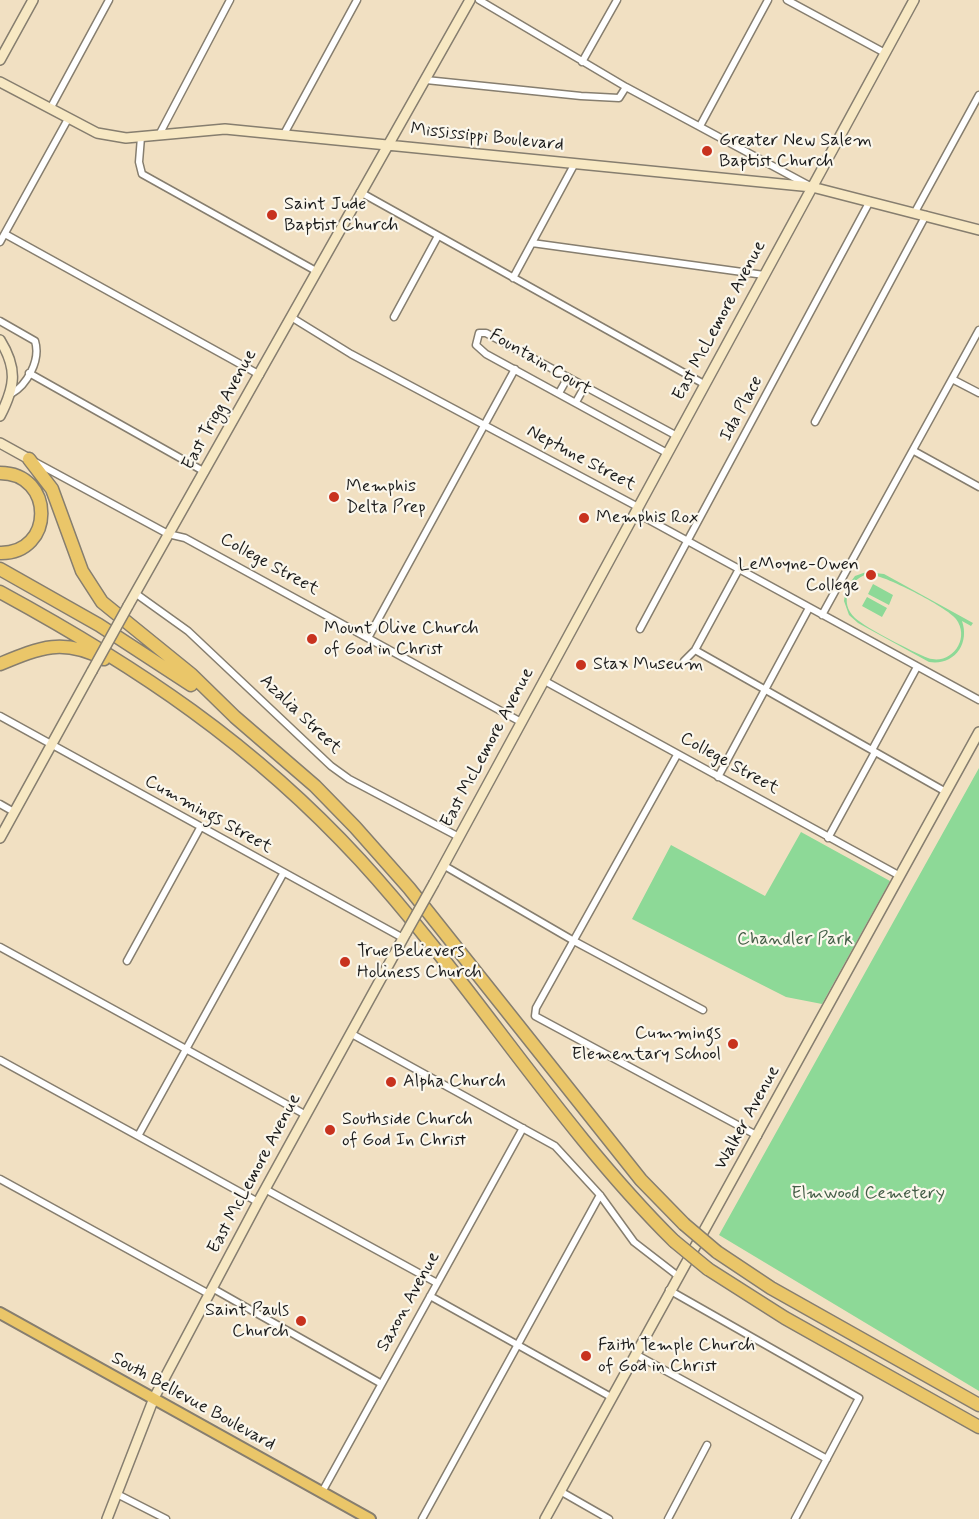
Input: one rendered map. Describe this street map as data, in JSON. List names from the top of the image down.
{
  "streets": {
    "main road": [
      "Mississippi Boulevard",
      "East McLemore Avenue",
      "East Trigg Avenue",
      "College Street",
      "Walker Avenue",
      "South Bellevue Boulevard"
    ],
    "street": [
      "Fountain Court",
      "Ida Place",
      "Neptune Street",
      "Azalia Street",
      "Cummings Street",
      "Saxon Avenue"
    ]
  },
  "crossings": [
    ["Mississippi Boulevard", "East McLemore Avenue"],
    ["Mississippi Boulevard", "Ida Place"],
    ["Mississippi Boulevard", "East Trigg Avenue"],
    ["East McLemore Avenue", "Fountain Court"],
    ["East McLemore Avenue", "Neptune Street"],
    ["East McLemore Avenue", "College Street"],
    ["East McLemore Avenue", "Azalia Street"],
    ["East McLemore Avenue", "Cummings Street"],
    ["East McLemore Avenue", "South Bellevue Boulevard"],
    ["Ida Place", "Neptune Street"],
    ["East Trigg Avenue", "Neptune Street"],
    ["East Trigg Avenue", "College Street"],
    ["East Trigg Avenue", "Azalia Street"],
    ["East Trigg Avenue", "Cummings Street"],
    ["College Street", "Walker Avenue"],
    ["Saxon Avenue", "South Bellevue Boulevard"]
  ],
  "parks": ["Chandler Park", "Elmwood Cemetery"],
  "places": [
    "Greater New Salem Baptist Church",
    "Saint Jude Baptist Church",
    "Memphis Delta Prep",
    "Memphis Rox",
    "LeMoyne-Owen College",
    "Mount Olive Church of God in Christ",
    "Stax Museum",
    "True Believers Holiness Church",
    "Cummings Elementary School",
    "Alpha Church",
    "Southside Church of God In Christ",
    "Saint Pauls Church",
    "Faith Temple Church of God in Christ"
  ]
}
